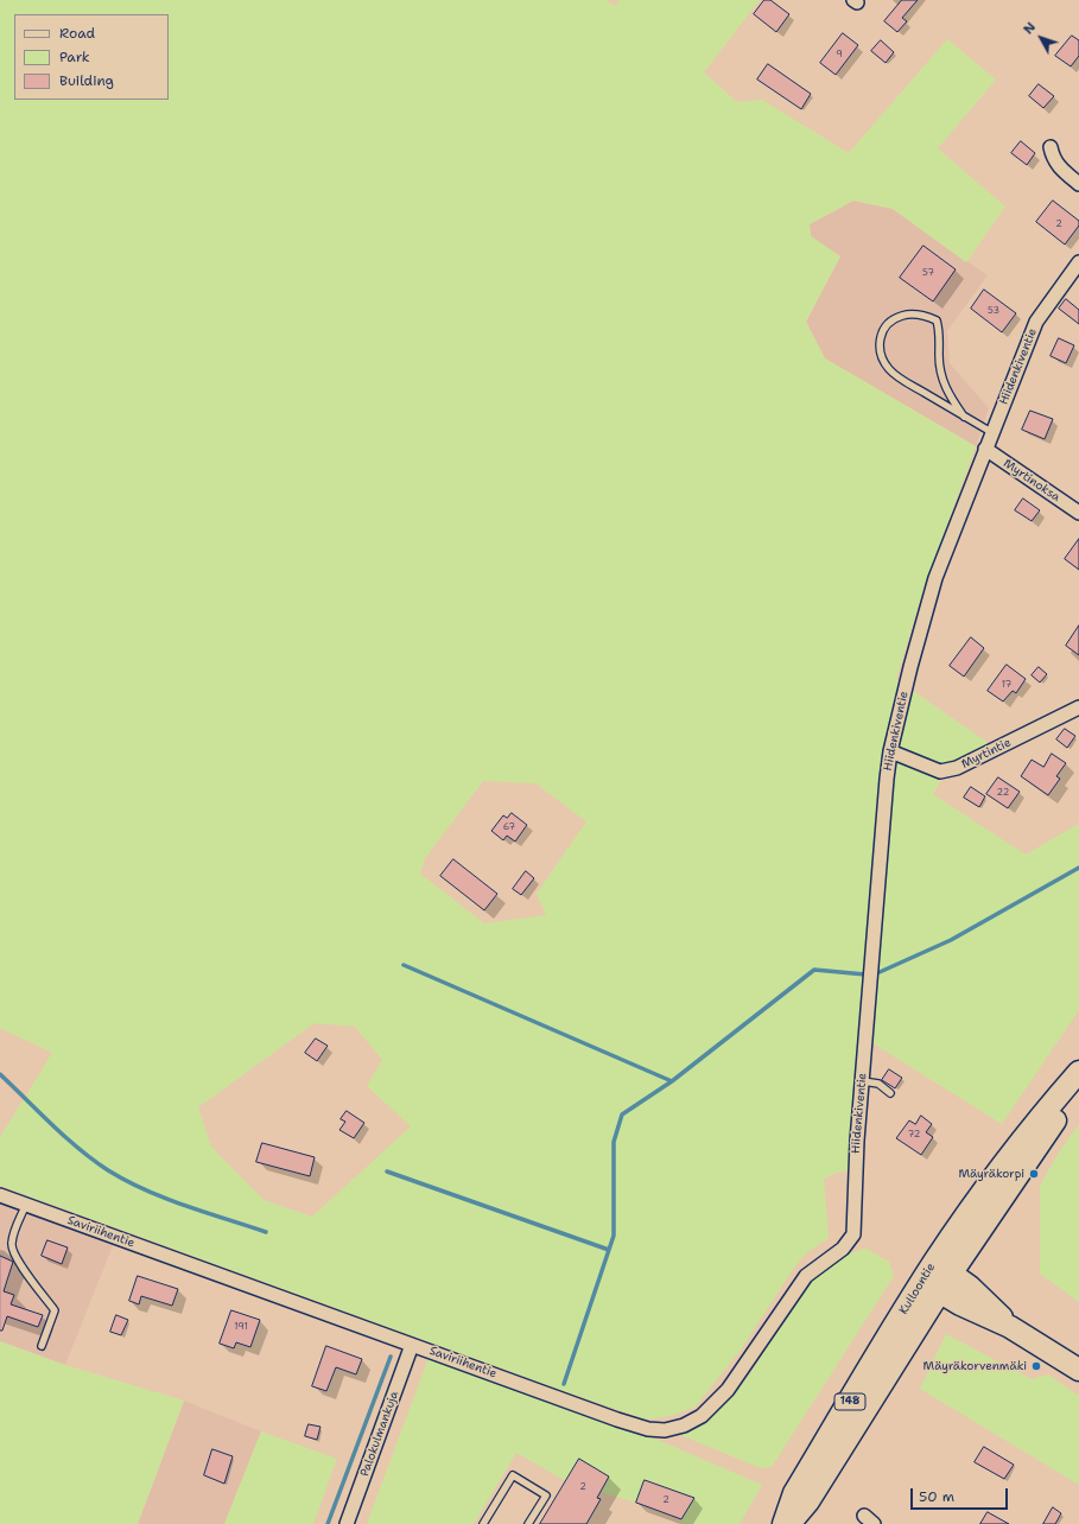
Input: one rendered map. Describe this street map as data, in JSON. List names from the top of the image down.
{
  "streets": {
    "main road": ["Kulloontie", "148"],
    "street": [
      "Hiidenkiventie",
      "Myrtinoksa",
      "Myrtintie",
      "Saviriihentie",
      "Palokulmankuja"
    ]
  },
  "crossings": [
    ["Hiidenkiventie", "Myrtinoksa"],
    ["Hiidenkiventie", "Myrtintie"],
    ["Hiidenkiventie", "Saviriihentie"],
    ["Saviriihentie", "Palokulmankuja"]
  ],
  "places": ["Mäyräkorpi", "Mäyräkorvenmäki"],
  "house_numbers": [
    "9",
    "2",
    "57",
    "53",
    "17",
    "22",
    "67",
    "72",
    "191",
    "2",
    "2"
  ],
  "legend": ["Road", "Park", "Building"],
  "scale_bar": "50 m",
  "north": "top left"
}
